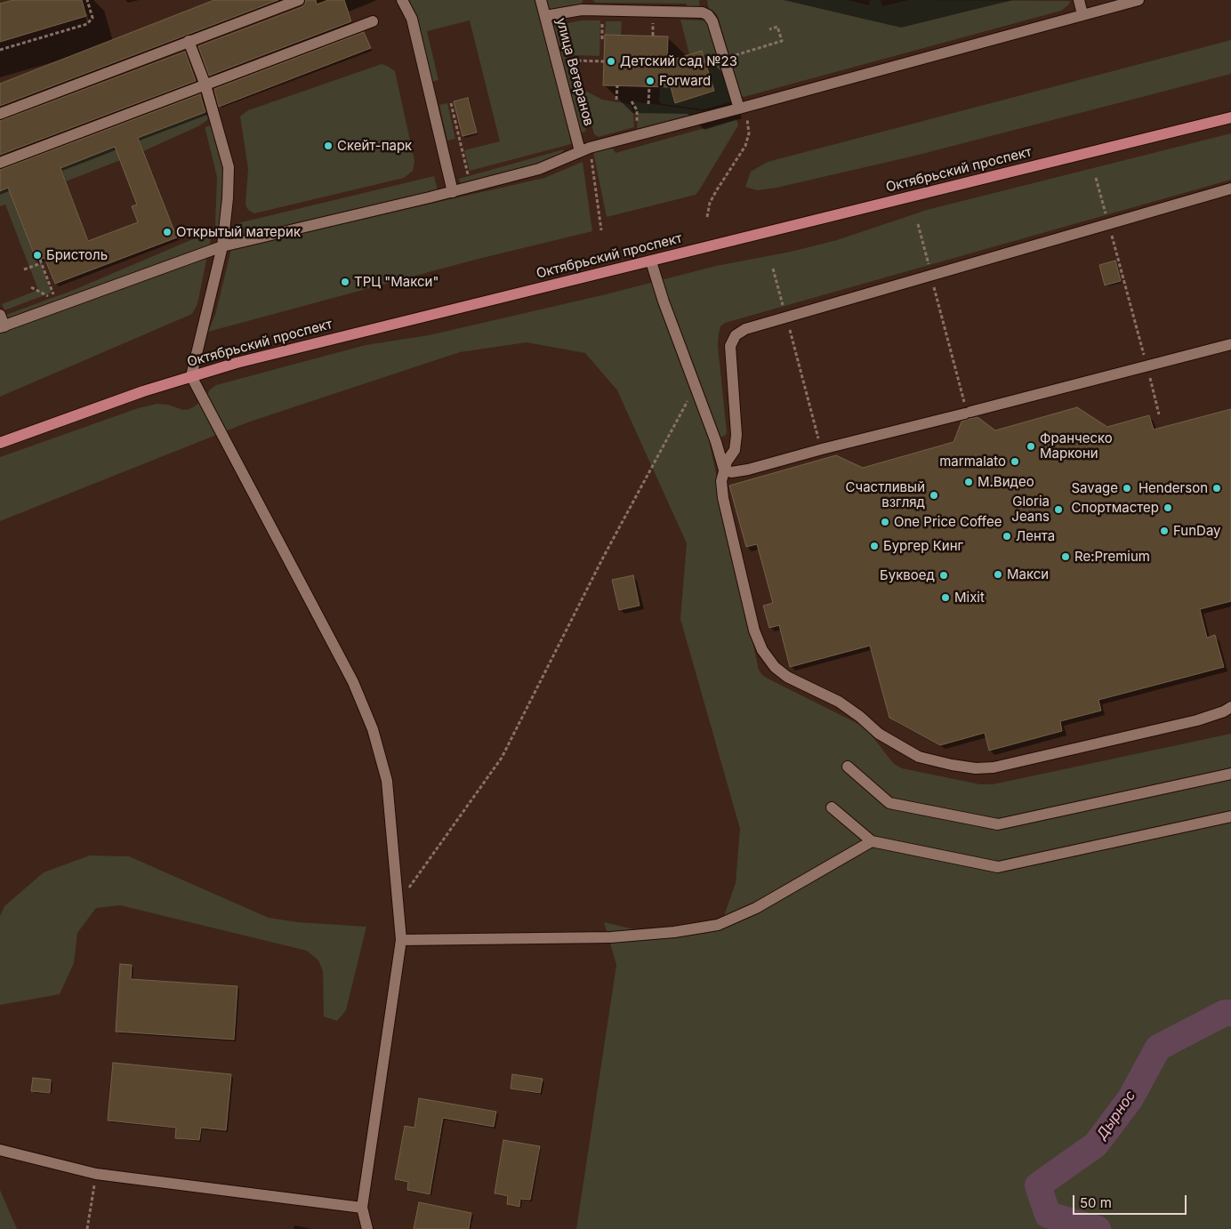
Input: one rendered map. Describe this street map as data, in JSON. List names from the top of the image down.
{
  "streets": {
    "main road": ["Октябрьский проспект"],
    "street": ["улица Ветеранов"]
  },
  "water": ["Дырнос"],
  "places": [
    "Детский сад №23",
    "Forward",
    "Скейт-парк",
    "Открытый материк",
    "Бристоль",
    "ТРЦ \"Макси\"",
    "Франческо Маркони",
    "marmalato",
    "М.Видео",
    "Savage",
    "Henderson",
    "Счастливый взгляд",
    "Спортмастер",
    "Gloria Jeans",
    "One Price Coffee",
    "FunDay",
    "Лента",
    "Бургер Кинг",
    "Re:Premium",
    "Макси",
    "Буквоед",
    "Mixit"
  ],
  "scale_bar": "50 m"
}
